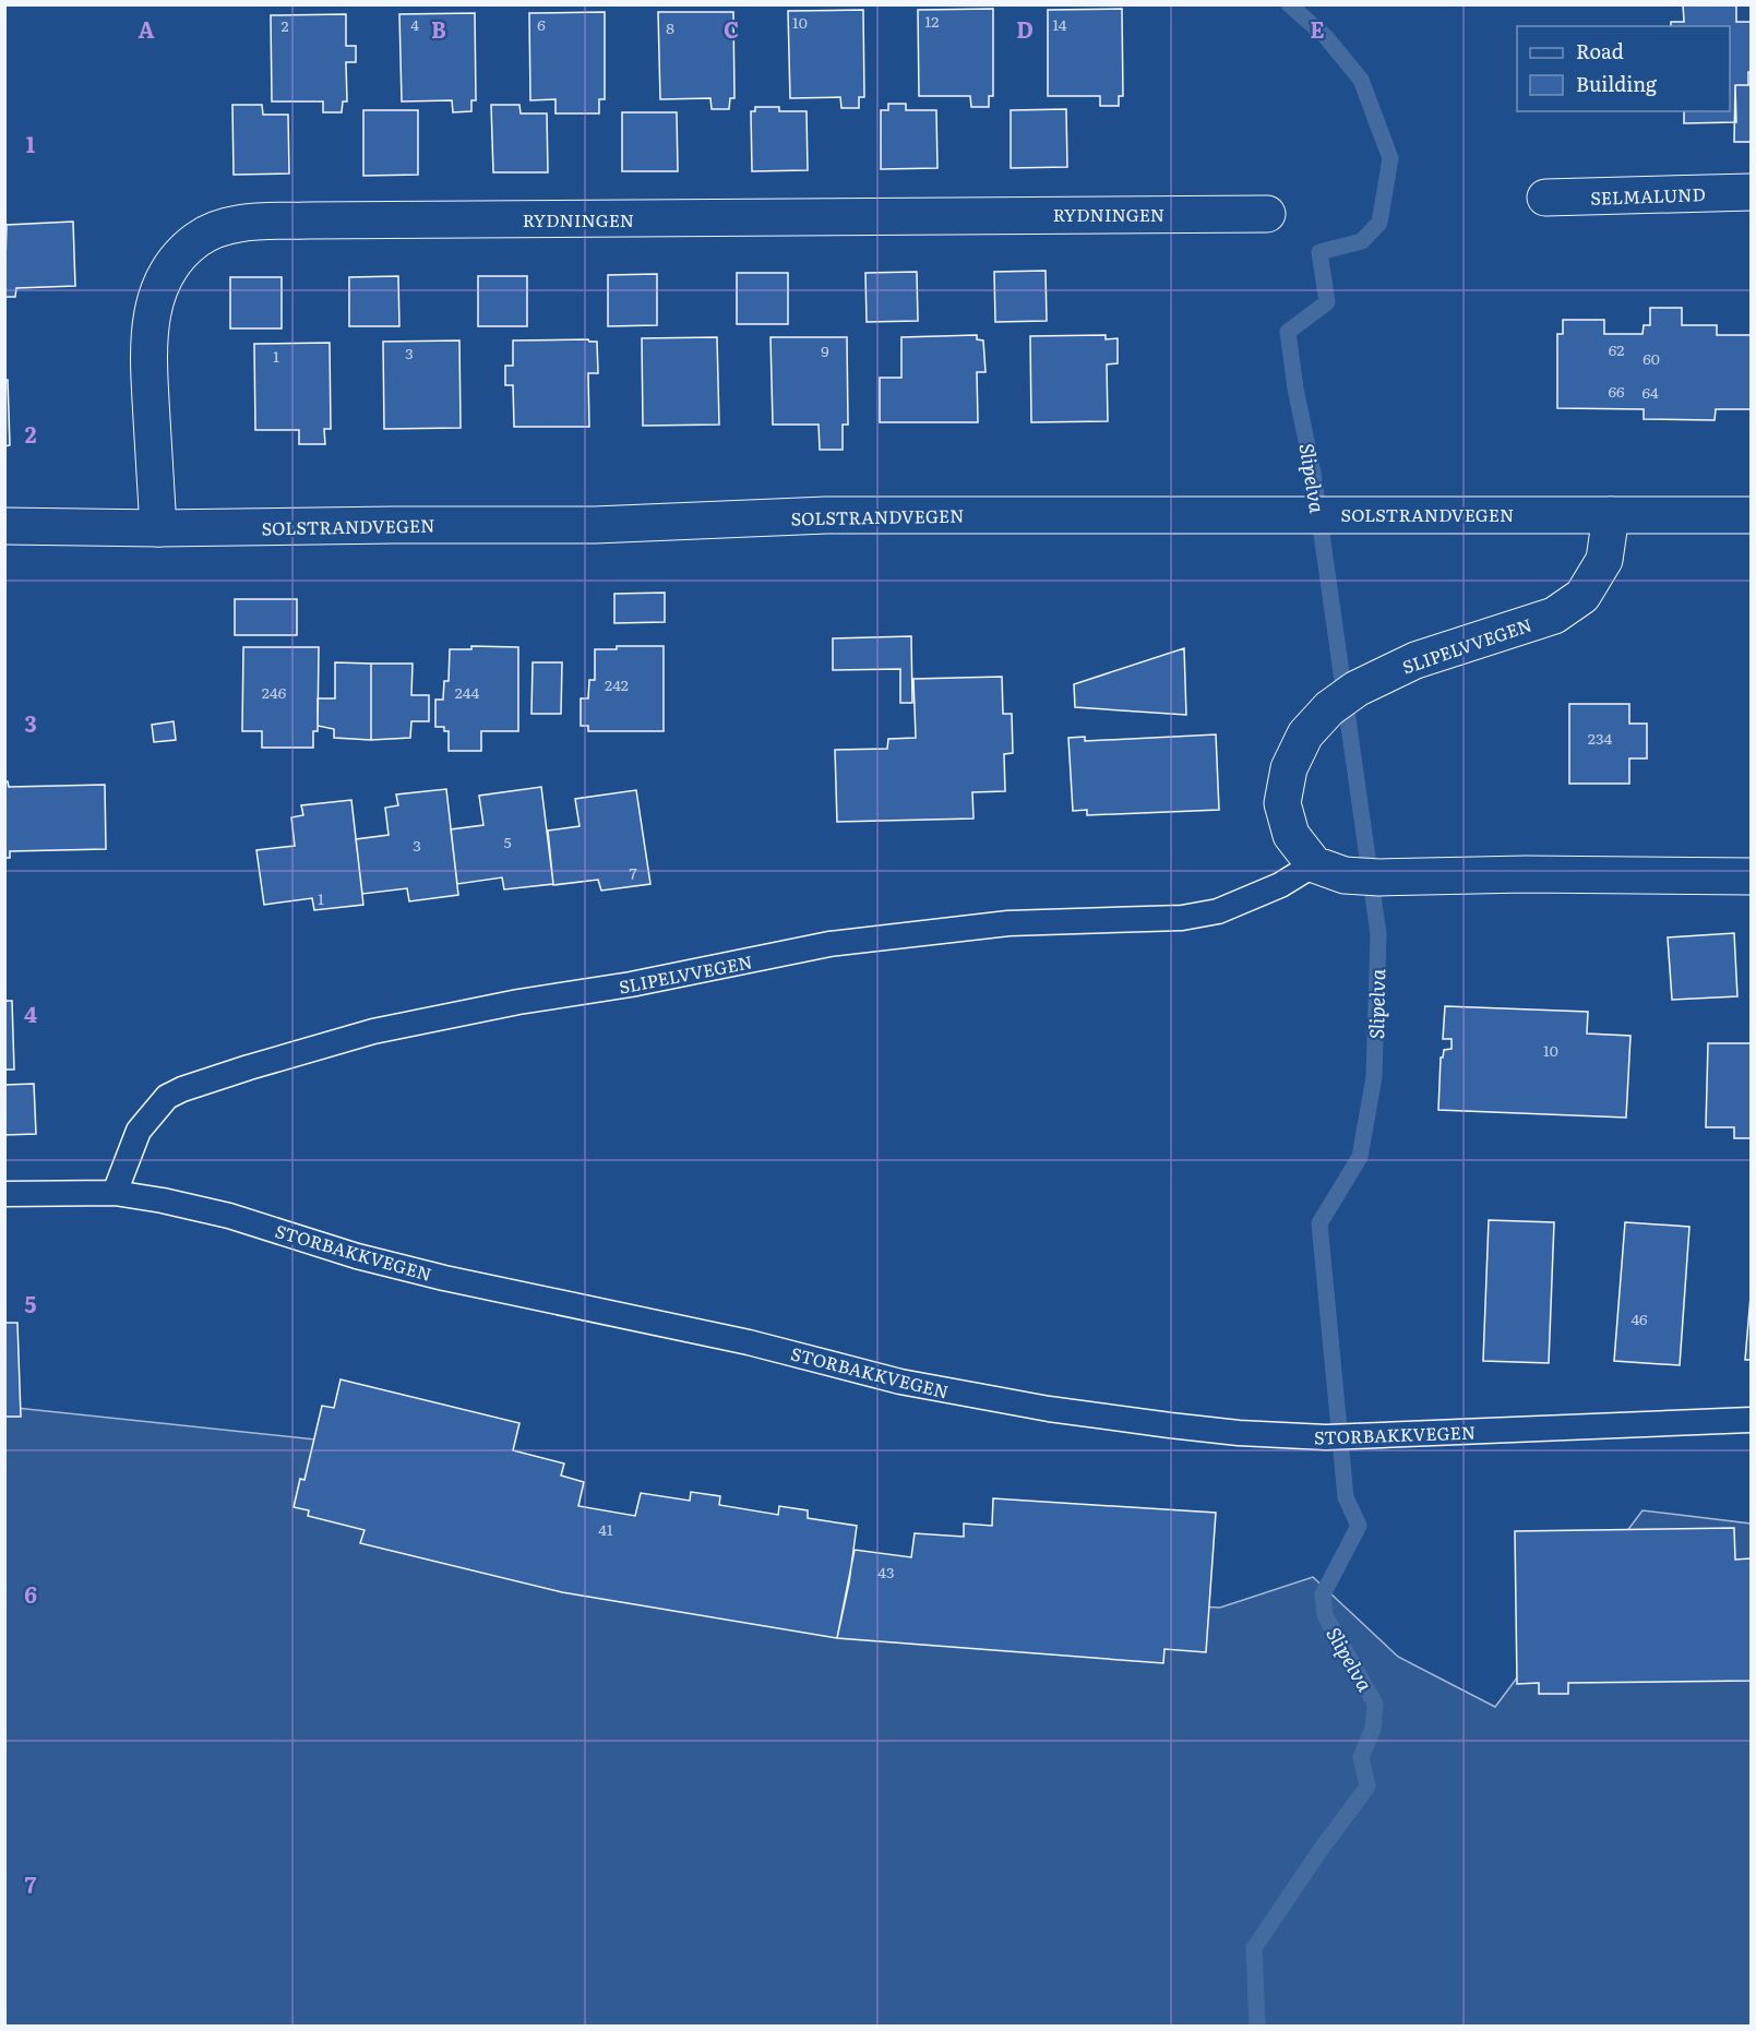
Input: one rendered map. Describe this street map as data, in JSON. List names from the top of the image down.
{
  "streets": {
    "street": [
      "SELMALUND",
      "RYDNINGEN",
      "SOLSTRANDVEGEN",
      "SLIPELVVEGEN"
    ],
    "lane": ["STORBAKKVEGEN"]
  },
  "crossings": [
    ["RYDNINGEN", "SOLSTRANDVEGEN"],
    ["SOLSTRANDVEGEN", "SLIPELVVEGEN"],
    ["SLIPELVVEGEN", "STORBAKKVEGEN"]
  ],
  "water": ["Slipelva"],
  "house_numbers": [
    "12",
    "10",
    "4",
    "6",
    "14",
    "2",
    "8",
    "62",
    "9",
    "3",
    "1",
    "60",
    "66",
    "64",
    "242",
    "246",
    "244",
    "234",
    "5",
    "3",
    "7",
    "1",
    "10",
    "46",
    "41",
    "43"
  ],
  "legend": ["Road", "Building"],
  "grid": {
    "columns": [
      "A",
      "B",
      "C",
      "D",
      "E"
    ],
    "rows": [
      "1",
      "2",
      "3",
      "4",
      "5",
      "6",
      "7"
    ]
  }
}
